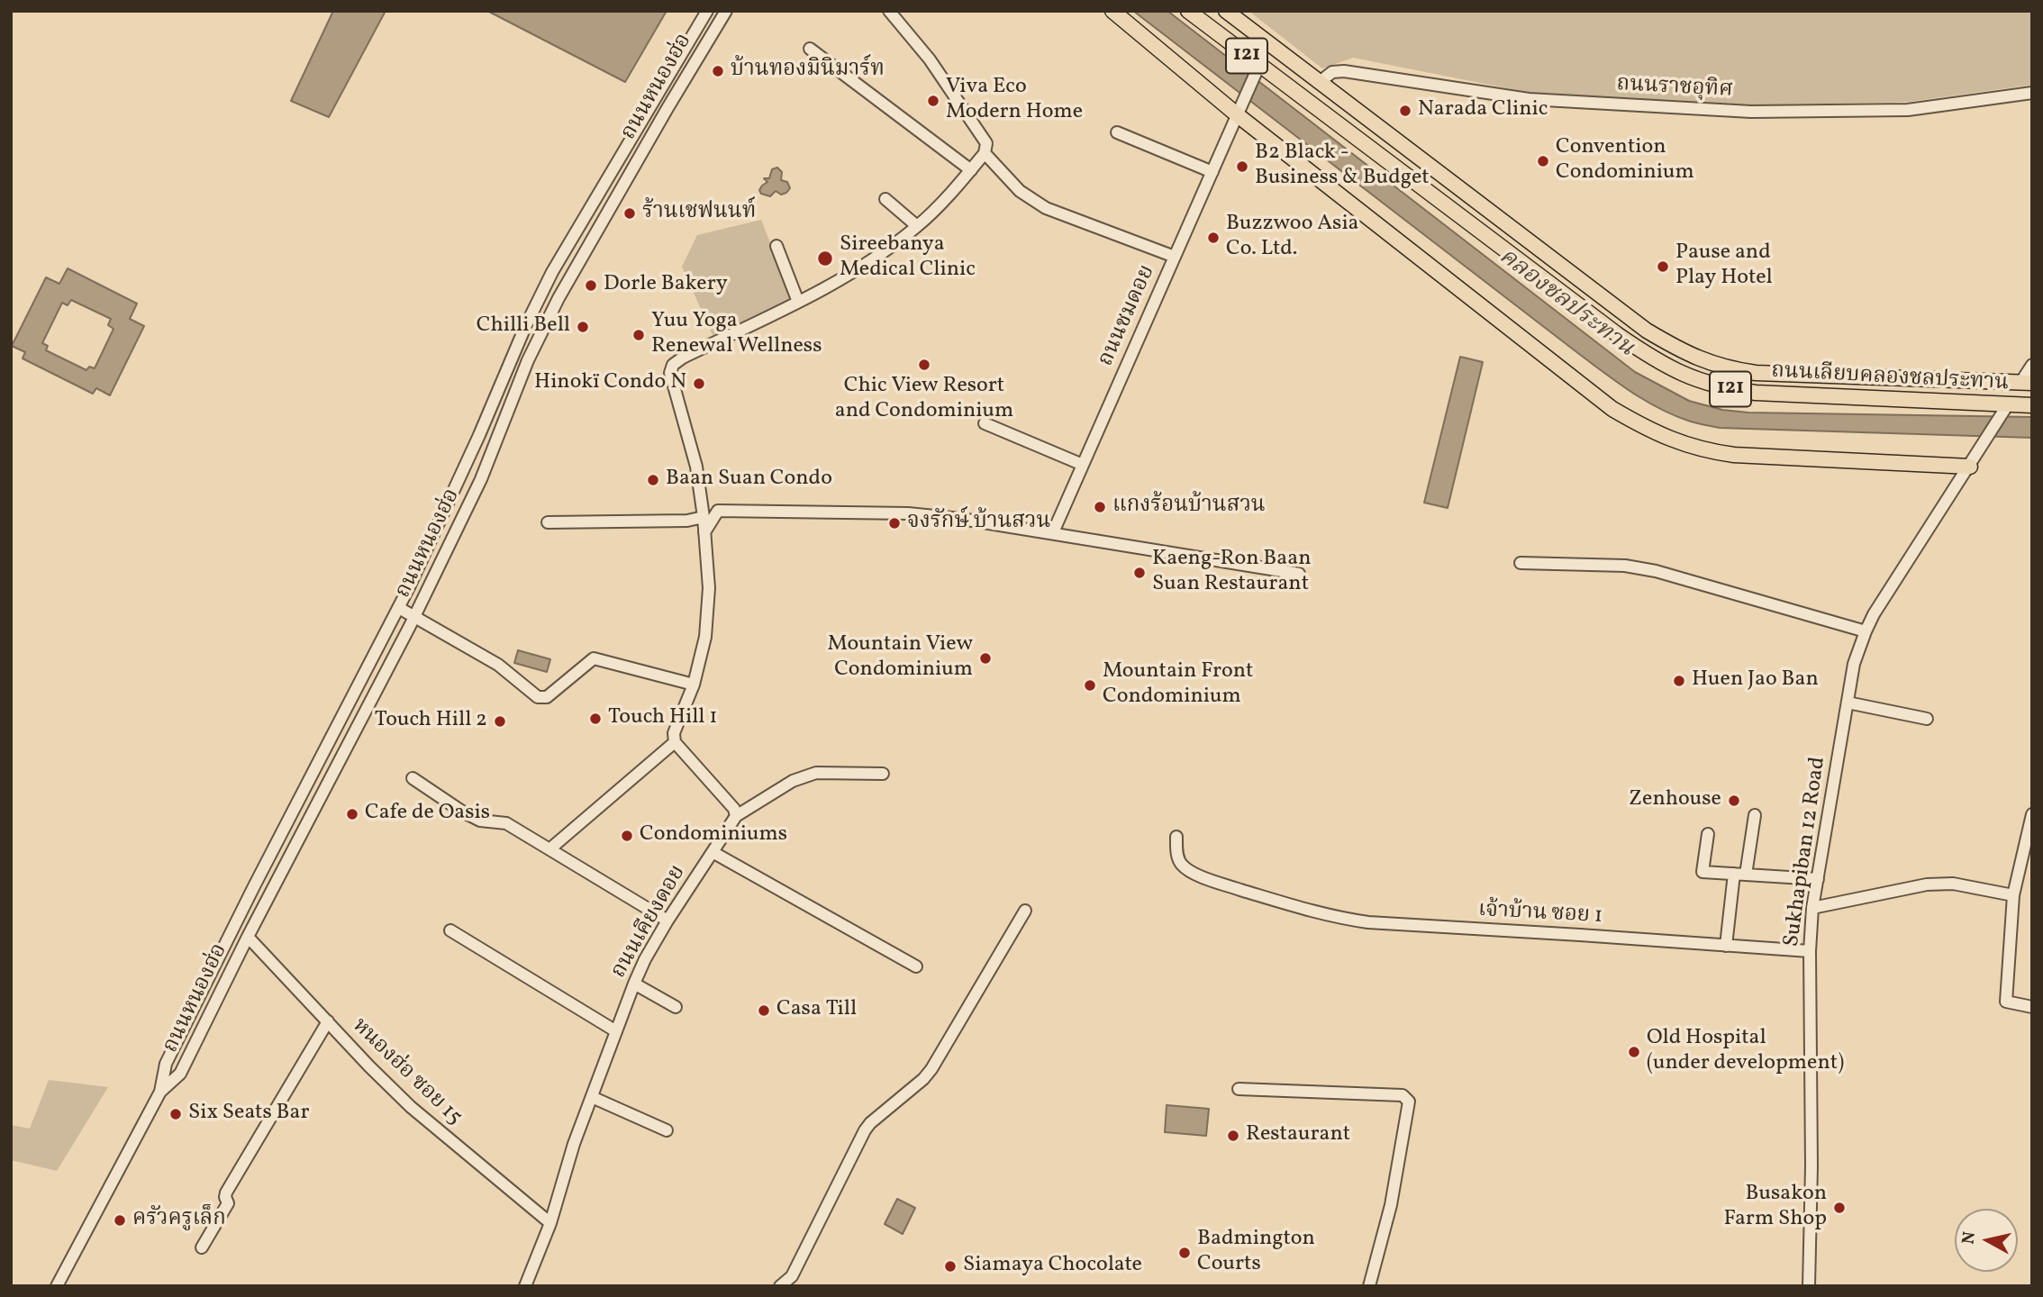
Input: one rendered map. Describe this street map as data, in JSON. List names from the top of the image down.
{
  "streets": {
    "main road": ["121", "ถนนเลียบคลองชลประทาน"],
    "street": [
      "ถนนหนองฮ่อ",
      "ถนนราชอุทิศ",
      "ถนนชมดอย",
      "Sukhapiban 12 Road",
      "เจ้าบ้าน ซอย 1",
      "ถนนเคียงดอย",
      "หนองฮ่อ ซอย 15"
    ]
  },
  "crossings": [
    ["ถนนหนองฮ่อ", "หนองฮ่อ ซอย 15"],
    ["ถนนราชอุทิศ", "ถนนเลียบคลองชลประทาน"],
    ["ถนนชมดอย", "ถนนเลียบคลองชลประทาน"],
    ["ถนนเลียบคลองชลประทาน", "Sukhapiban 12 Road"],
    ["Sukhapiban 12 Road", "เจ้าบ้าน ซอย 1"],
    ["ถนนเคียงดอย", "หนองฮ่อ ซอย 15"]
  ],
  "water": ["คลองชลประทาน"],
  "places": [
    "บ้านทองมินิมาร์ท",
    "Viva Eco Modern Home",
    "Narada Clinic",
    "Convention Condominium",
    "B2 Black - Business & Budget",
    "ร้านเชฟนนท์",
    "Buzzwoo Asia Co. Ltd.",
    "Sireebanya Medical Clinic",
    "Pause and Play Hotel",
    "Dorle Bakery",
    "Chilli Bell",
    "Yuu Yoga Renewal Wellness",
    "Chic View Resort and Condominium",
    "Hinokï Condo N",
    "Baan Suan Condo",
    "แกงร้อนบ้านสวน",
    "จงรักษ์ บ้านสวน",
    "Kaeng-Ron Baan Suan Restaurant",
    "Mountain View Condominium",
    "Huen Jao Ban",
    "Mountain Front Condominium",
    "Touch Hill 1",
    "Touch Hill 2",
    "Zenhouse",
    "Cafe de Oasis",
    "Condominiums",
    "Casa Till",
    "Old Hospital (under development)",
    "Six Seats Bar",
    "Restaurant",
    "Busakon Farm Shop",
    "ครัวครูเล็ก",
    "Badmington Courts",
    "Siamaya Chocolate"
  ],
  "north": "left"
}
